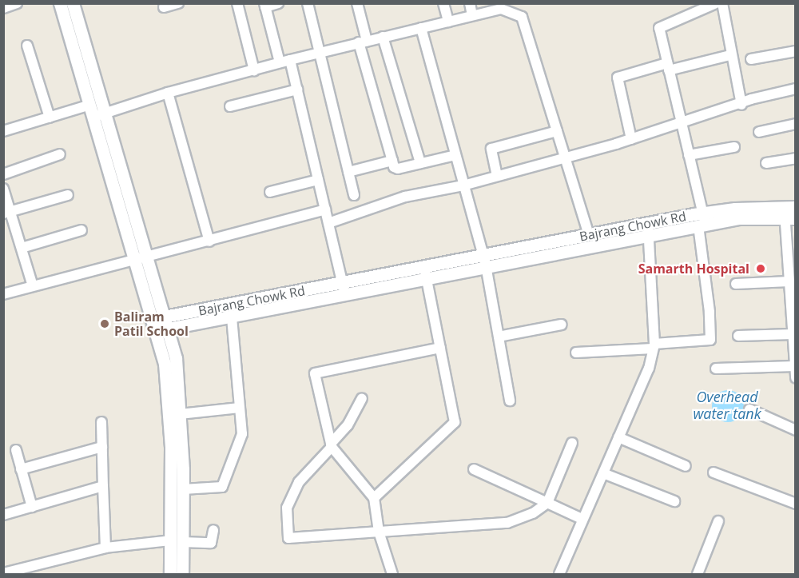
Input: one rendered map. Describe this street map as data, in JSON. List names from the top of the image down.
{
  "streets": {
    "street": ["Bajrang Chowk Rd"]
  },
  "water": ["Overhead water tank"],
  "places": ["Samarth Hospital", "Baliram Patil School"]
}
